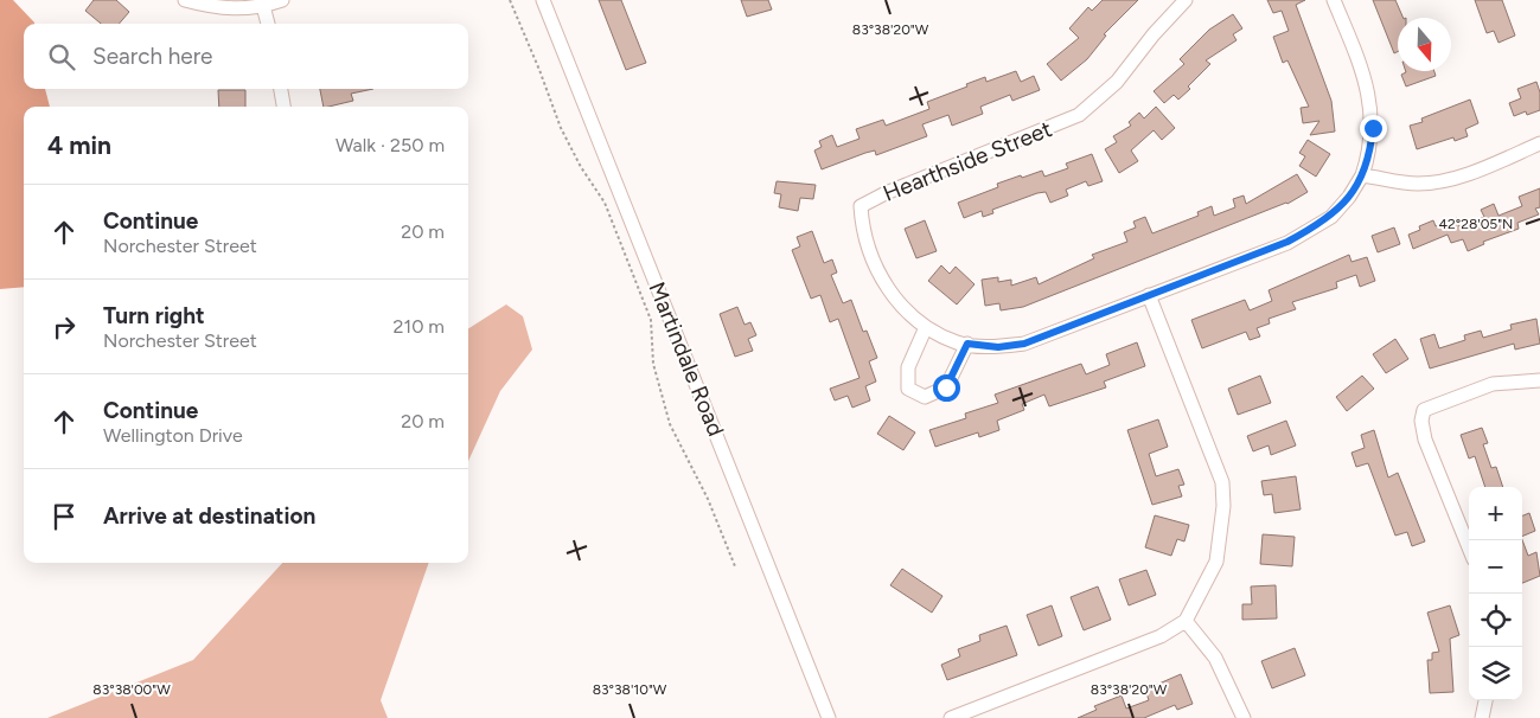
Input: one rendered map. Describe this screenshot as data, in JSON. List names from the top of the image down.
{
  "streets": {
    "street": ["Hearthside Street", "Martindale Road"]
  },
  "north": "bottom",
  "page": {
    "search": "Search here",
    "heading": ["4 min", "Walk · 250 m"],
    "list": [
      ["Continue", "Norchester Street", "20 m"],
      ["Turn right", "Norchester Street", "210 m"],
      ["Continue", "Wellington Drive", "20 m"],
      "Arrive at destination"
    ],
    "map_buttons": ["+", "−"]
  },
  "coordinates": [
    "83°38'20\"W",
    "42°28'05\"N",
    "83°38'00\"W",
    "83°38'10\"W"
  ]
}
